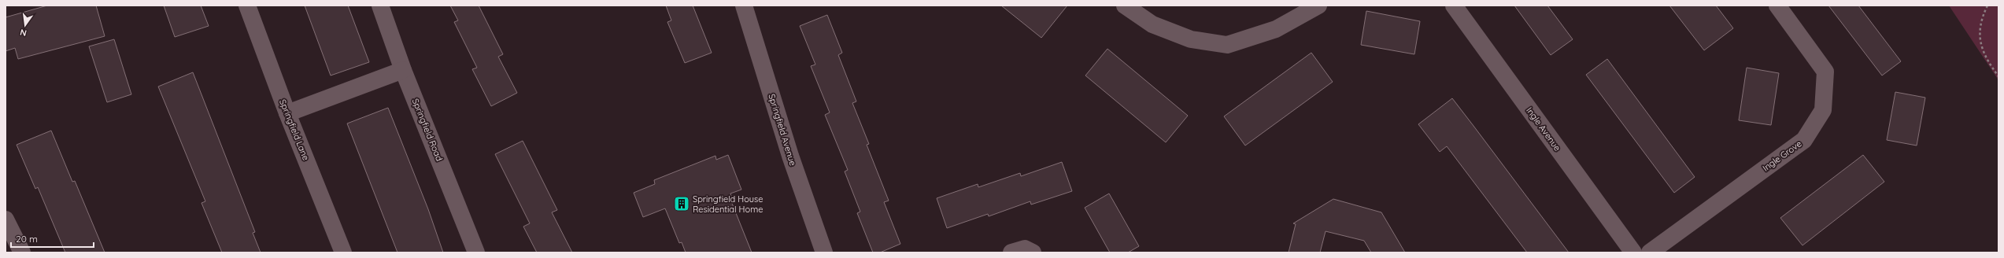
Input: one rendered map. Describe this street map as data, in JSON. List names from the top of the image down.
{
  "streets": {
    "street": [
      "Ingle Avenue",
      "Springfield Lane",
      "Springfield Road",
      "Springfield Avenue",
      "Ingle Grove"
    ]
  },
  "places": {
    "building": ["Springfield House Residential Home"]
  },
  "scale_bar": "20 m",
  "north": "bottom"
}
